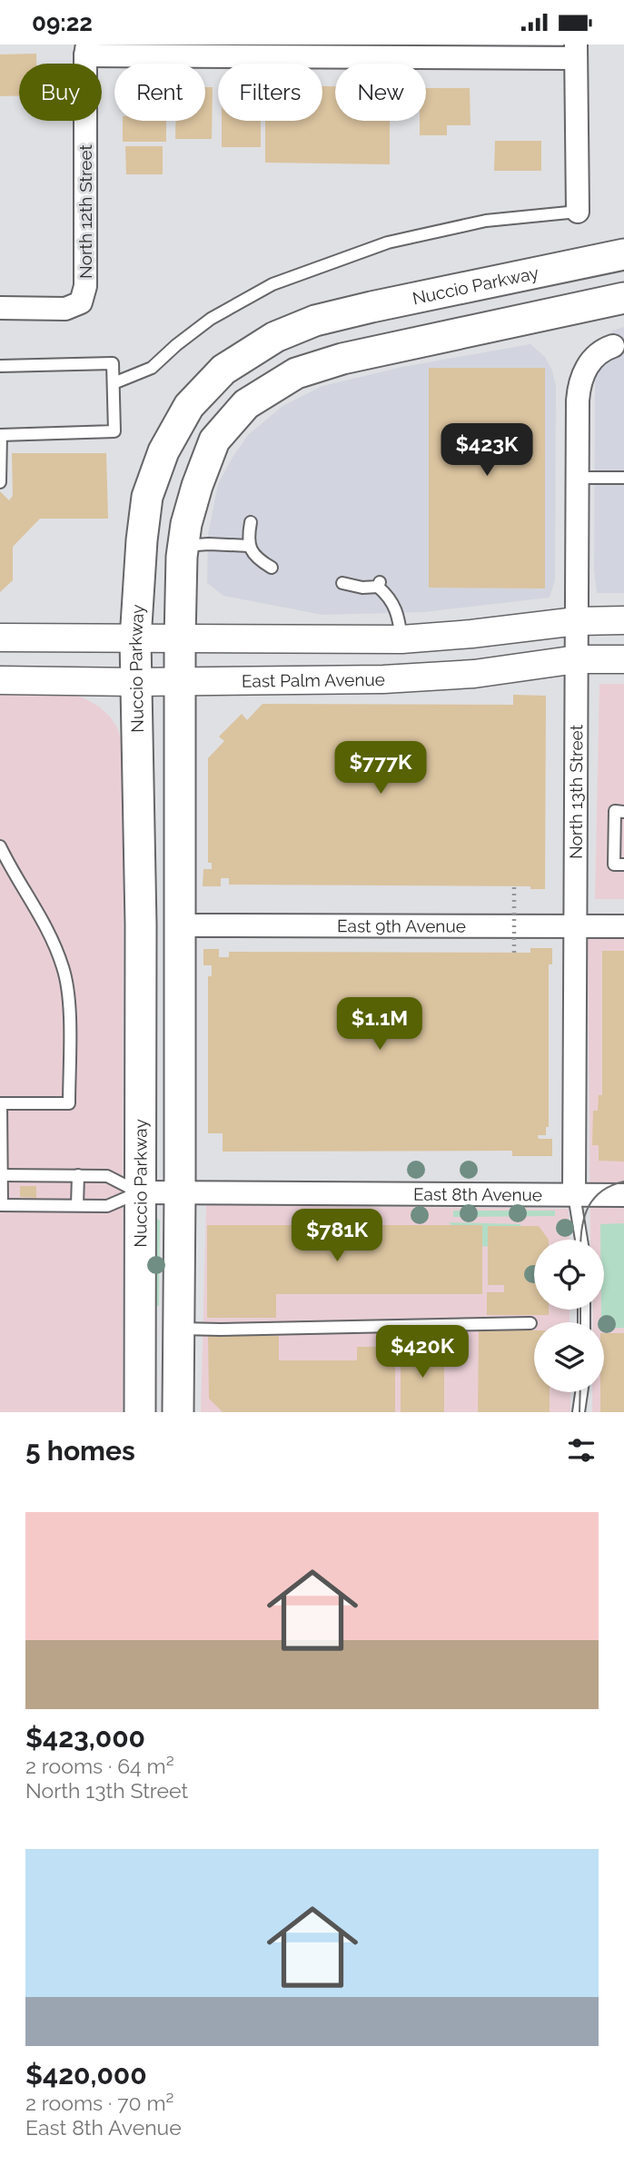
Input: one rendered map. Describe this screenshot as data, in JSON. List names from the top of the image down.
{
  "streets": {
    "main road": ["Nuccio Parkway"],
    "street": [
      "North 12th Street",
      "East Palm Avenue",
      "North 13th Street",
      "East 9th Avenue",
      "East 8th Avenue"
    ]
  },
  "crossings": [
    ["Nuccio Parkway", "East Palm Avenue"],
    ["Nuccio Parkway", "East 8th Avenue"],
    ["East Palm Avenue", "North 13th Street"],
    ["North 13th Street", "East 9th Avenue"],
    ["North 13th Street", "East 8th Avenue"]
  ],
  "page": {
    "status": "09:22",
    "chip": [
      "Buy",
      "Rent",
      "Filters",
      "New"
    ],
    "price": [
      "$423K",
      "$777K",
      "$1.1M",
      "$781K",
      "$420K"
    ],
    "heading": "5 homes",
    "list": [
      {
        "name": "$423,000",
        "note": "2 rooms · 64 m² · North 13th Street"
      },
      {
        "name": "$420,000",
        "note": "2 rooms · 70 m² · East 8th Avenue"
      }
    ]
  }
}
